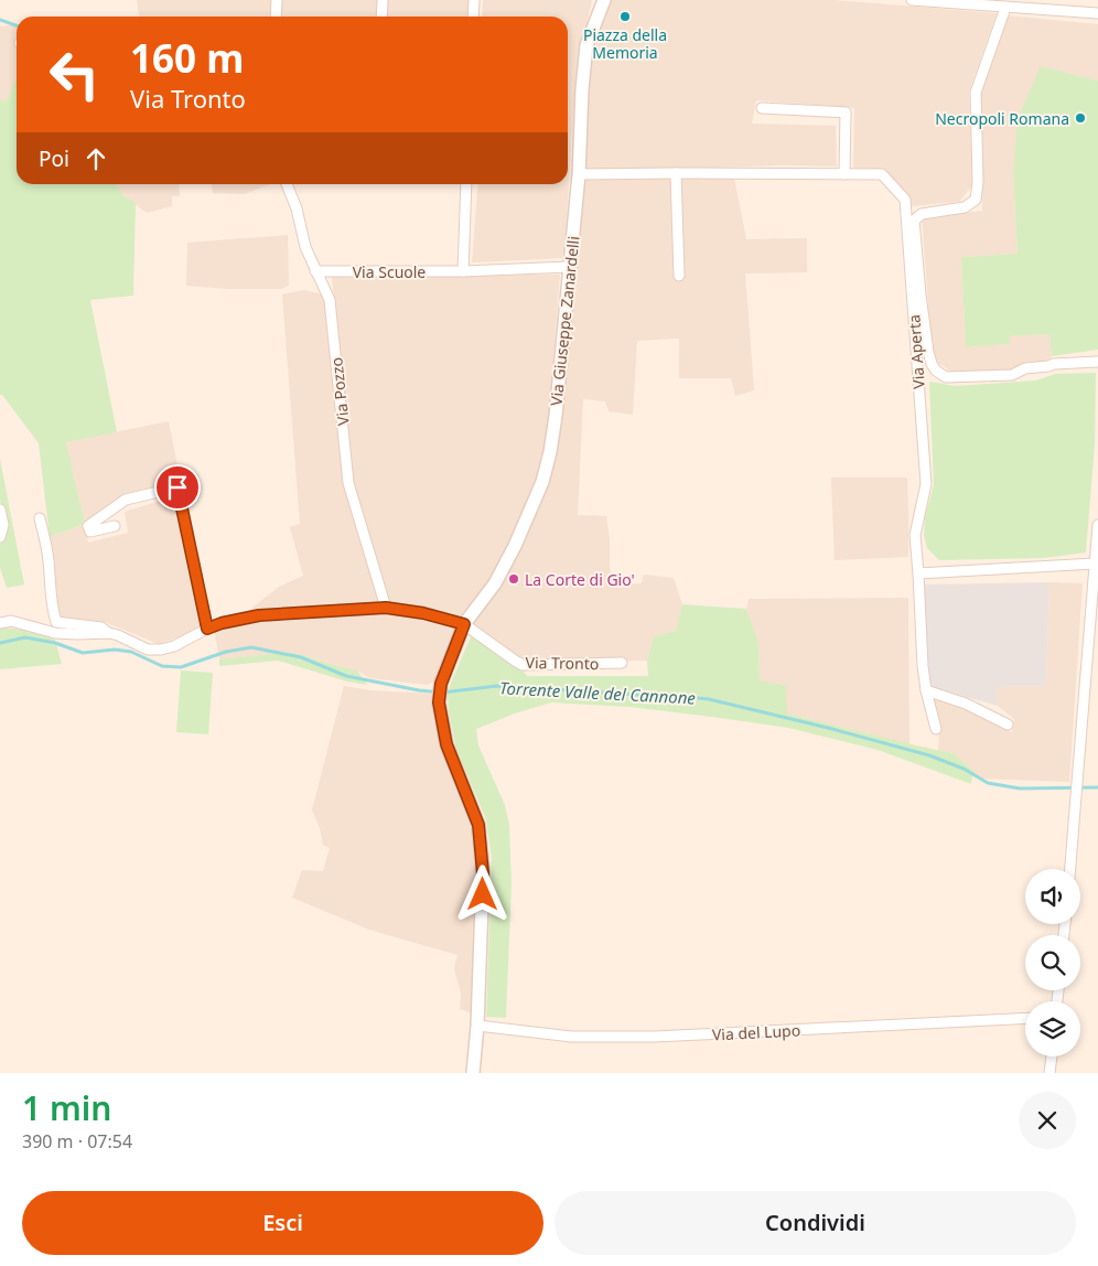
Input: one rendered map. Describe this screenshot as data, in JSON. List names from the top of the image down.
{
  "streets": {
    "street": [
      "Via Scuole",
      "Via Giuseppe Zanardelli",
      "Via Aperta",
      "Via Pozzo",
      "Via Tronto",
      "Via del Lupo"
    ]
  },
  "crossings": [
    ["Via Scuole", "Via Giuseppe Zanardelli"],
    ["Via Scuole", "Via Pozzo"],
    ["Via Giuseppe Zanardelli", "Via Aperta"],
    ["Via Giuseppe Zanardelli", "Via Tronto"],
    ["Via Giuseppe Zanardelli", "Via del Lupo"],
    ["Via Pozzo", "Via Tronto"]
  ],
  "water": ["Torrente Valle del Cannone"],
  "places": ["Piazza della Memoria", "Necropoli Romana", "La Corte di Gio'"],
  "page": {
    "turn": ["160 m", "Via Tronto"],
    "then": "Poi",
    "heading": ["1 min", "390 m · 07:54"],
    "buttons": ["Esci", "Condividi"]
  }
}
